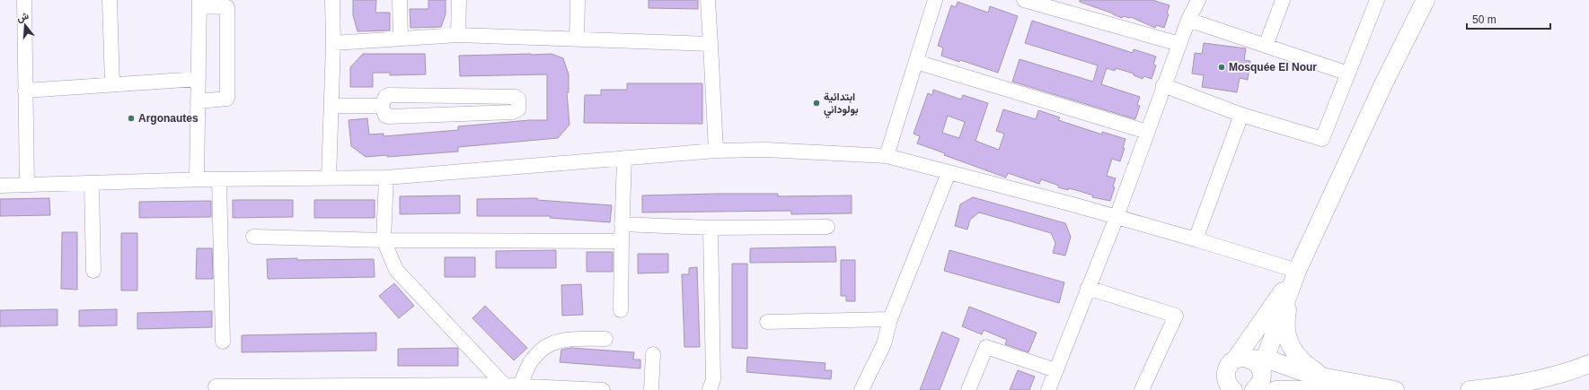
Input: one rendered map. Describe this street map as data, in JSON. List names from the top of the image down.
{
  "places": ["Mosquée El Nour", "ابتدائية بولوداني", "Argonautes"],
  "scale_bar": "50 m",
  "north": "top"
}
